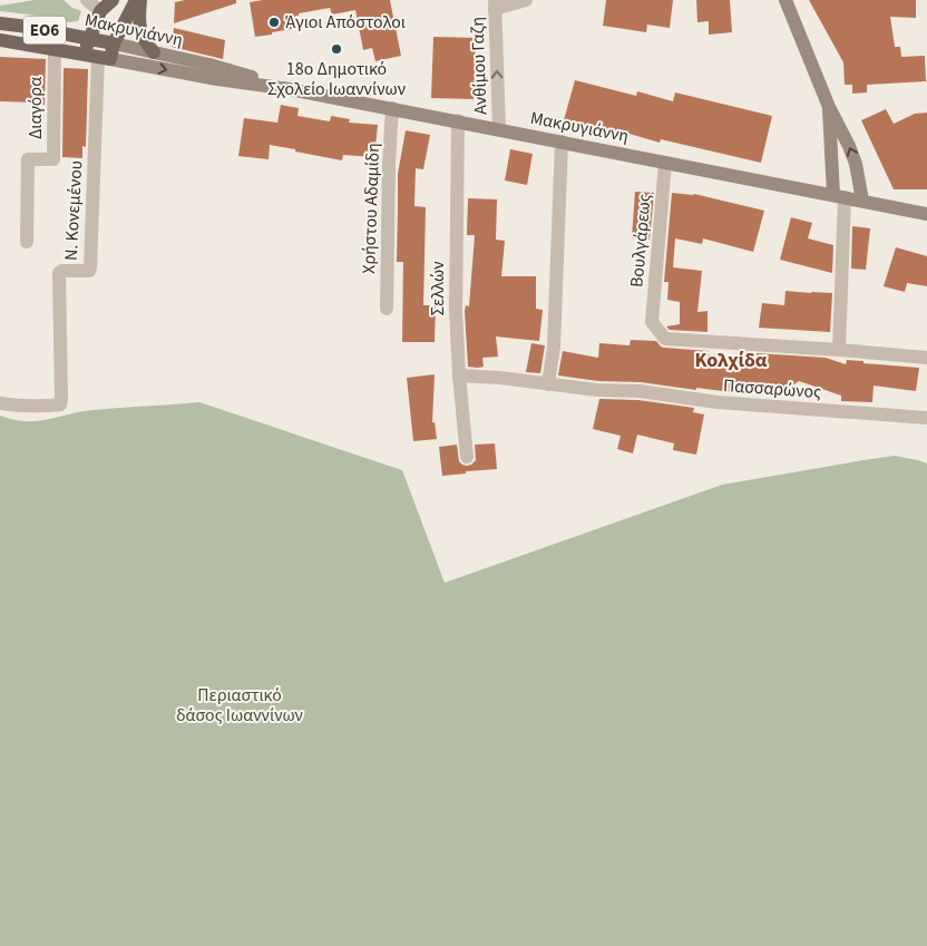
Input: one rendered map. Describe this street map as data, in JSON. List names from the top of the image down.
{
  "streets": {
    "main road": ["ΕΟ6", "Μακρυγιάννη"],
    "street": [
      "Ανθίμου Γαζη",
      "Διαγόρα",
      "Χρήστου Αδαμίδη",
      "Ν. Κονεμένου",
      "Βουλγάρεως",
      "Σελλών",
      "Πασσαρώνος"
    ]
  },
  "crossings": [
    ["ΕΟ6", "Μακρυγιάννη"],
    ["ΕΟ6", "Ν. Κονεμένου"],
    ["Μακρυγιάννη", "Ανθίμου Γαζη"],
    ["Μακρυγιάννη", "Διαγόρα"],
    ["Μακρυγιάννη", "Χρήστου Αδαμίδη"],
    ["Μακρυγιάννη", "Ν. Κονεμένου"],
    ["Μακρυγιάννη", "Βουλγάρεως"],
    ["Μακρυγιάννη", "Σελλών"],
    ["Σελλών", "Πασσαρώνος"]
  ],
  "one_way": ["Ανθίμου Γαζη"],
  "districts": ["Κολχίδα"],
  "parks": ["Περιαστικό δάσος Ιωαννίνων"],
  "places": ["Άγιοι Απόστολοι", "18ο Δημοτικό Σχολείο Ιωαννίνων"]
}
